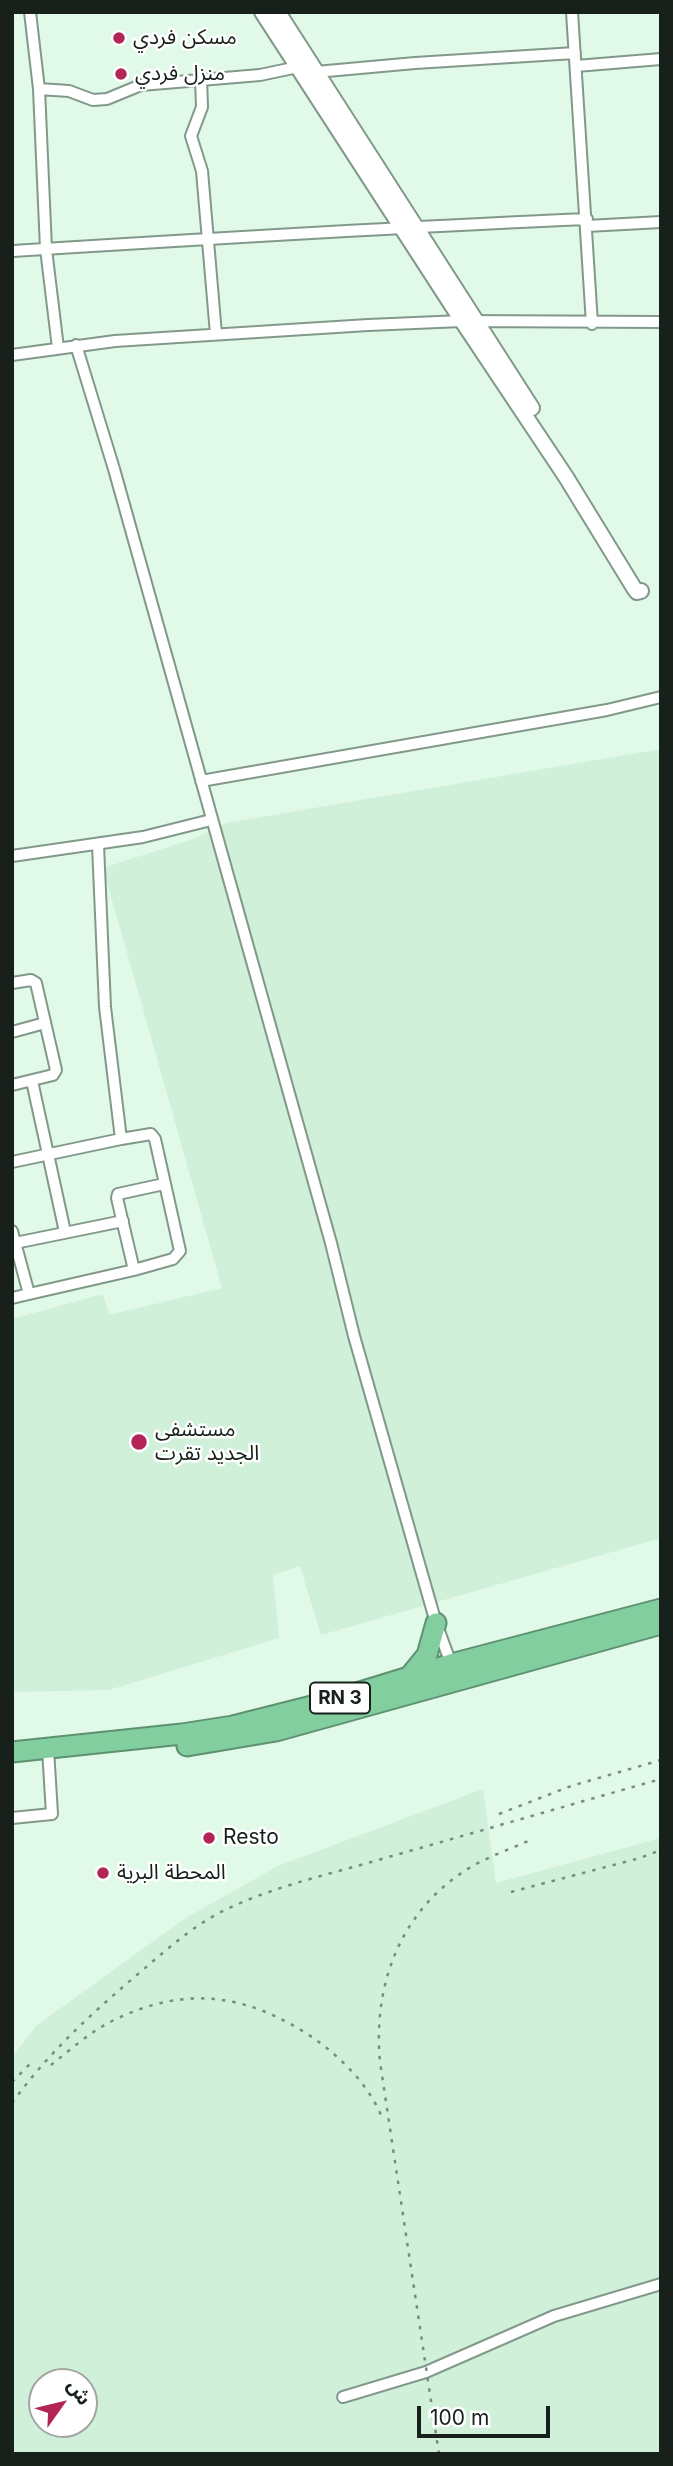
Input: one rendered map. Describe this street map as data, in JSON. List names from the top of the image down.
{
  "streets": {
    "highway": ["RN 3"]
  },
  "places": [
    "مسكن فردي",
    "منزل فردي",
    "مستشفى الجديد تقرت",
    "Resto",
    "المحطة البرية"
  ],
  "scale_bar": "100 m",
  "north": "top right"
}
